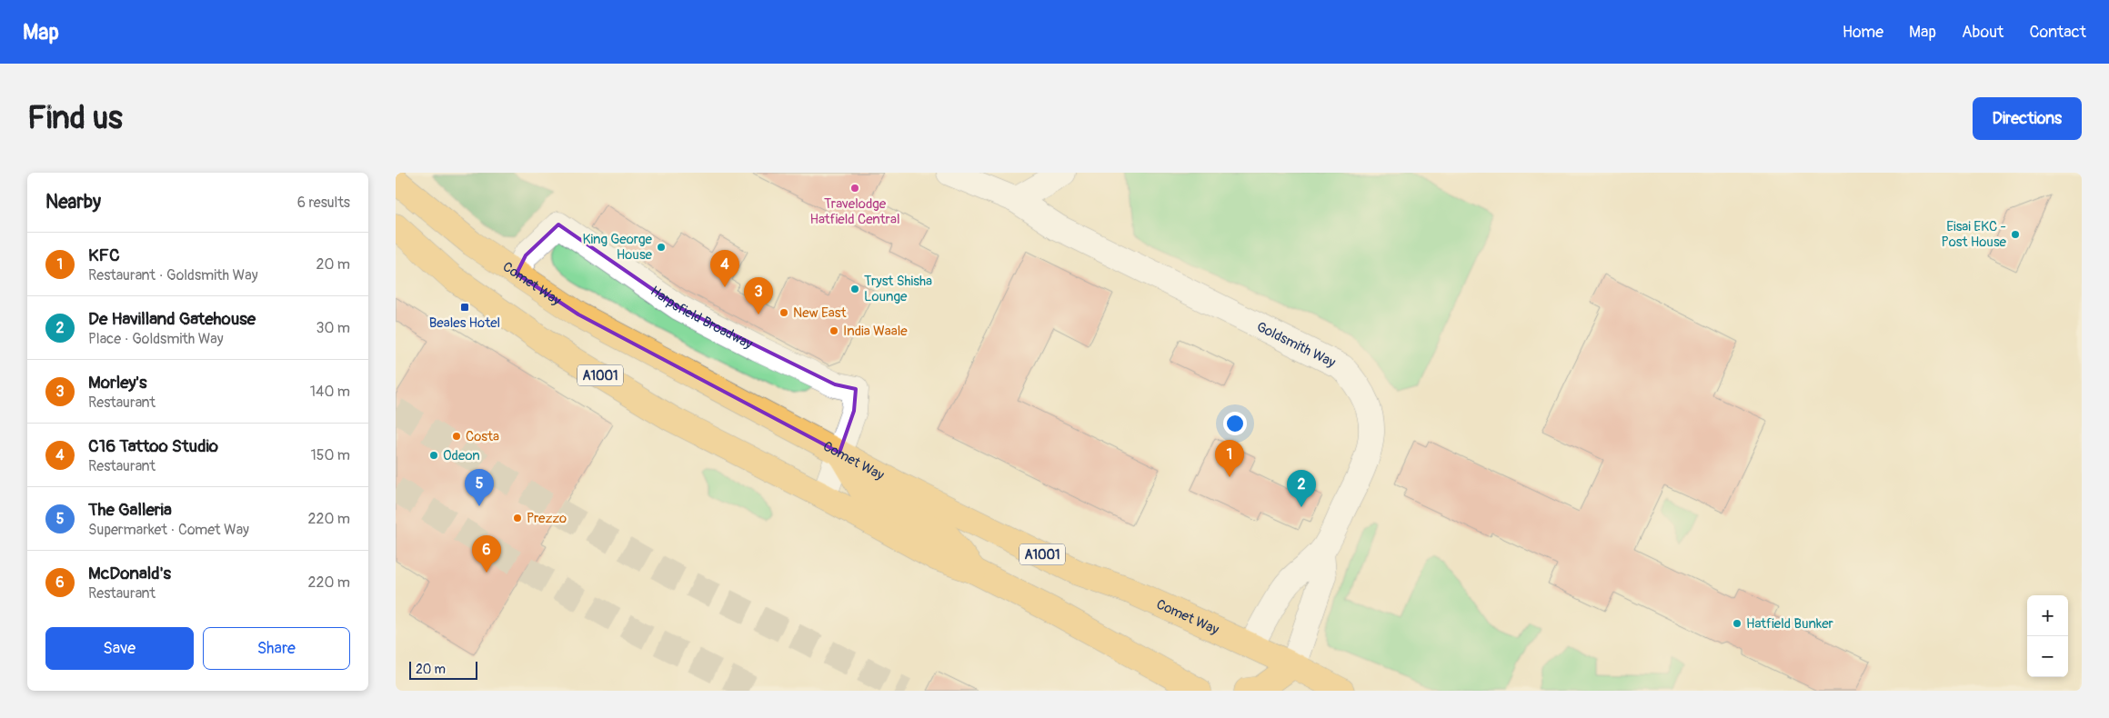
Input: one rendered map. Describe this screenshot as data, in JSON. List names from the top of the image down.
{
  "streets": {
    "main road": ["Comet Way", "A1001"],
    "street": ["Harpsfield Broadway", "Goldsmith Way"]
  },
  "crossings": [
    ["Comet Way", "Harpsfield Broadway"],
    ["Comet Way", "Goldsmith Way"],
    ["Comet Way", "A1001"],
    ["Harpsfield Broadway", "A1001"]
  ],
  "places": {
    "other": [
      "Travelodge Hatfield Central",
      "Eisai EKC - Post House",
      "King George House",
      "Tryst Shisha Lounge",
      "New East",
      "India Waale",
      "Costa",
      "Odeon",
      "Prezzo",
      "Hatfield Bunker"
    ],
    "transit": ["Beales Hotel"]
  },
  "scale_bar": "20 m",
  "page": {
    "header": "Map",
    "nav": [
      "Home",
      "Map",
      "About",
      "Contact"
    ],
    "buttons": [
      "Directions",
      ["Save", "Share"]
    ],
    "title": "Find us",
    "heading": ["Nearby", "6 results"],
    "list": [
      {
        "mark": "1",
        "name": "KFC",
        "note": "Restaurant · Goldsmith Way",
        "value": "20 m"
      },
      {
        "mark": "2",
        "name": "De Havilland Gatehouse",
        "note": "Place · Goldsmith Way",
        "value": "30 m"
      },
      {
        "mark": "3",
        "name": "Morley's",
        "note": "Restaurant",
        "value": "140 m"
      },
      {
        "mark": "4",
        "name": "C16 Tattoo Studio",
        "note": "Restaurant",
        "value": "150 m"
      },
      {
        "mark": "5",
        "name": "The Galleria",
        "note": "Supermarket · Comet Way",
        "value": "220 m"
      },
      {
        "mark": "6",
        "name": "McDonald's",
        "note": "Restaurant",
        "value": "220 m"
      }
    ],
    "pins": [
      "4",
      "3",
      "1",
      "5",
      "2",
      "6"
    ],
    "map_buttons": ["+", "−"],
    "scale": "20 m"
  }
}
